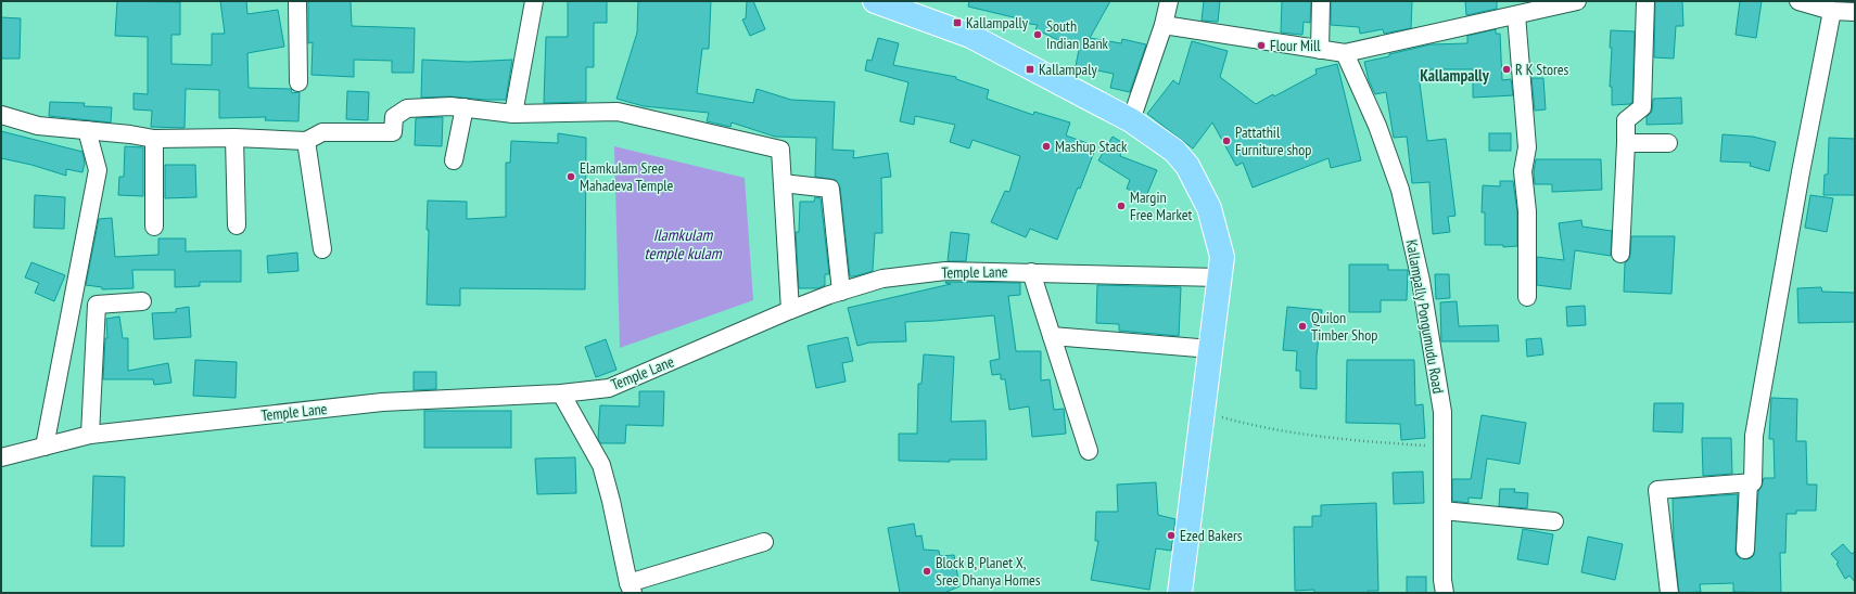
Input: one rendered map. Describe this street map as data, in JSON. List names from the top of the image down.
{
  "streets": {
    "street": ["Temple Lane", "Kallampally Pongumudu Road"]
  },
  "districts": ["Kallampally"],
  "water": ["Ilamkulam temple kulam"],
  "places": {
    "transit": ["Kallampally", "Kallampaly"],
    "other": [
      "South Indian Bank",
      "Flour Mill",
      "R K Stores",
      "Pattathil Furniture shop",
      "Mashup Stack",
      "Elamkulam Sree Mahadeva Temple",
      "Margin Free Market",
      "Quilon Timber Shop",
      "Ezed Bakers",
      "Block B, Planet X, Sree Dhanya Homes"
    ]
  }
}
